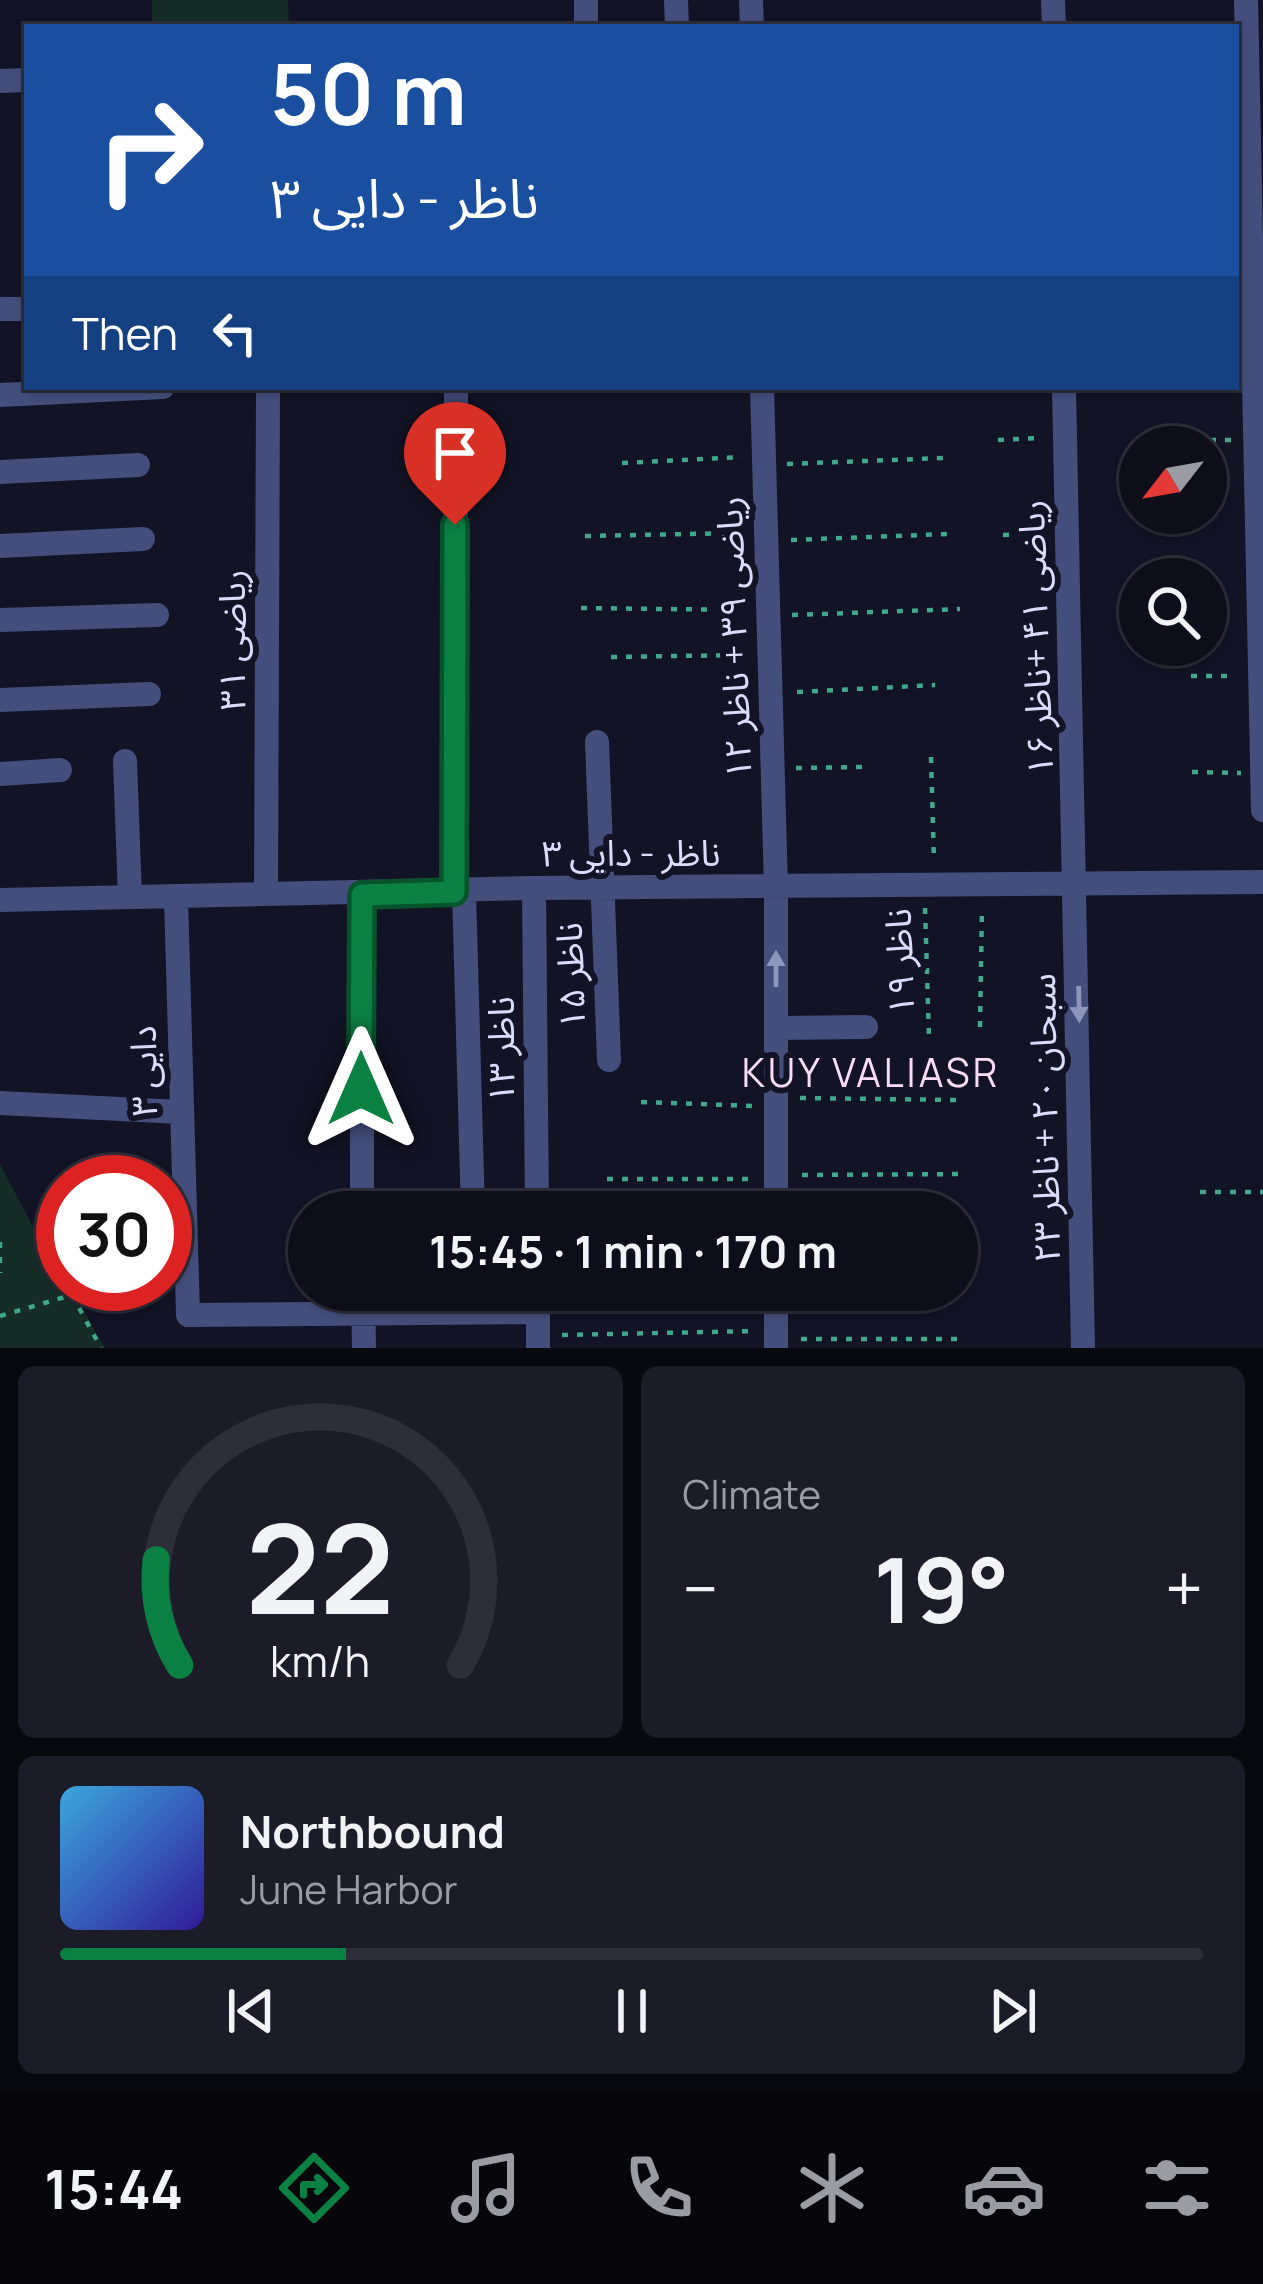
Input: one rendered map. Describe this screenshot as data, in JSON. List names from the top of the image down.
{
  "streets": {
    "street": [
      "ریاضی ۳۹ + ناظر ۱۲",
      "ریاضی ۴۱ +ناظر ۱۶",
      "ریاضی ۳۱",
      "ناظر - دایی ۳",
      "ناظر ۱۵",
      "ناظر ۱۳",
      "دایی ۳",
      "سبحان ۲۰ + ناظر ۲۳"
    ],
    "path": ["ناظر ۱۹"]
  },
  "crossings": [
    ["ریاضی ۳۹ + ناظر ۱۲", "ناظر - دایی ۳"],
    ["ریاضی ۴۱ +ناظر ۱۶", "ناظر - دایی ۳"],
    ["ریاضی ۴۱ +ناظر ۱۶", "سبحان ۲۰ + ناظر ۲۳"],
    ["ریاضی ۳۱", "ناظر - دایی ۳"],
    ["ناظر - دایی ۳", "ناظر ۱۹"],
    ["ناظر - دایی ۳", "ناظر ۱۵"],
    ["ناظر - دایی ۳", "ناظر ۱۳"],
    ["ناظر - دایی ۳", "دایی ۳"],
    ["ناظر - دایی ۳", "سبحان ۲۰ + ناظر ۲۳"]
  ],
  "one_way": ["سبحان ۲۰ + ناظر ۲۳"],
  "districts": ["KUY VALIASR"],
  "north": "bottom left",
  "page": {
    "turn": ["50 m", "ناظر - دایی ۳"],
    "then": "Then",
    "limit": "30",
    "trip": "15:45 · 1 min · 170 m",
    "tile": "Climate",
    "heat": ["−", "19°", "+"],
    "song": ["Northbound", "June Harbor"],
    "tabs": "15:44",
    "gauge": ["22", "km/h"]
  }
}
